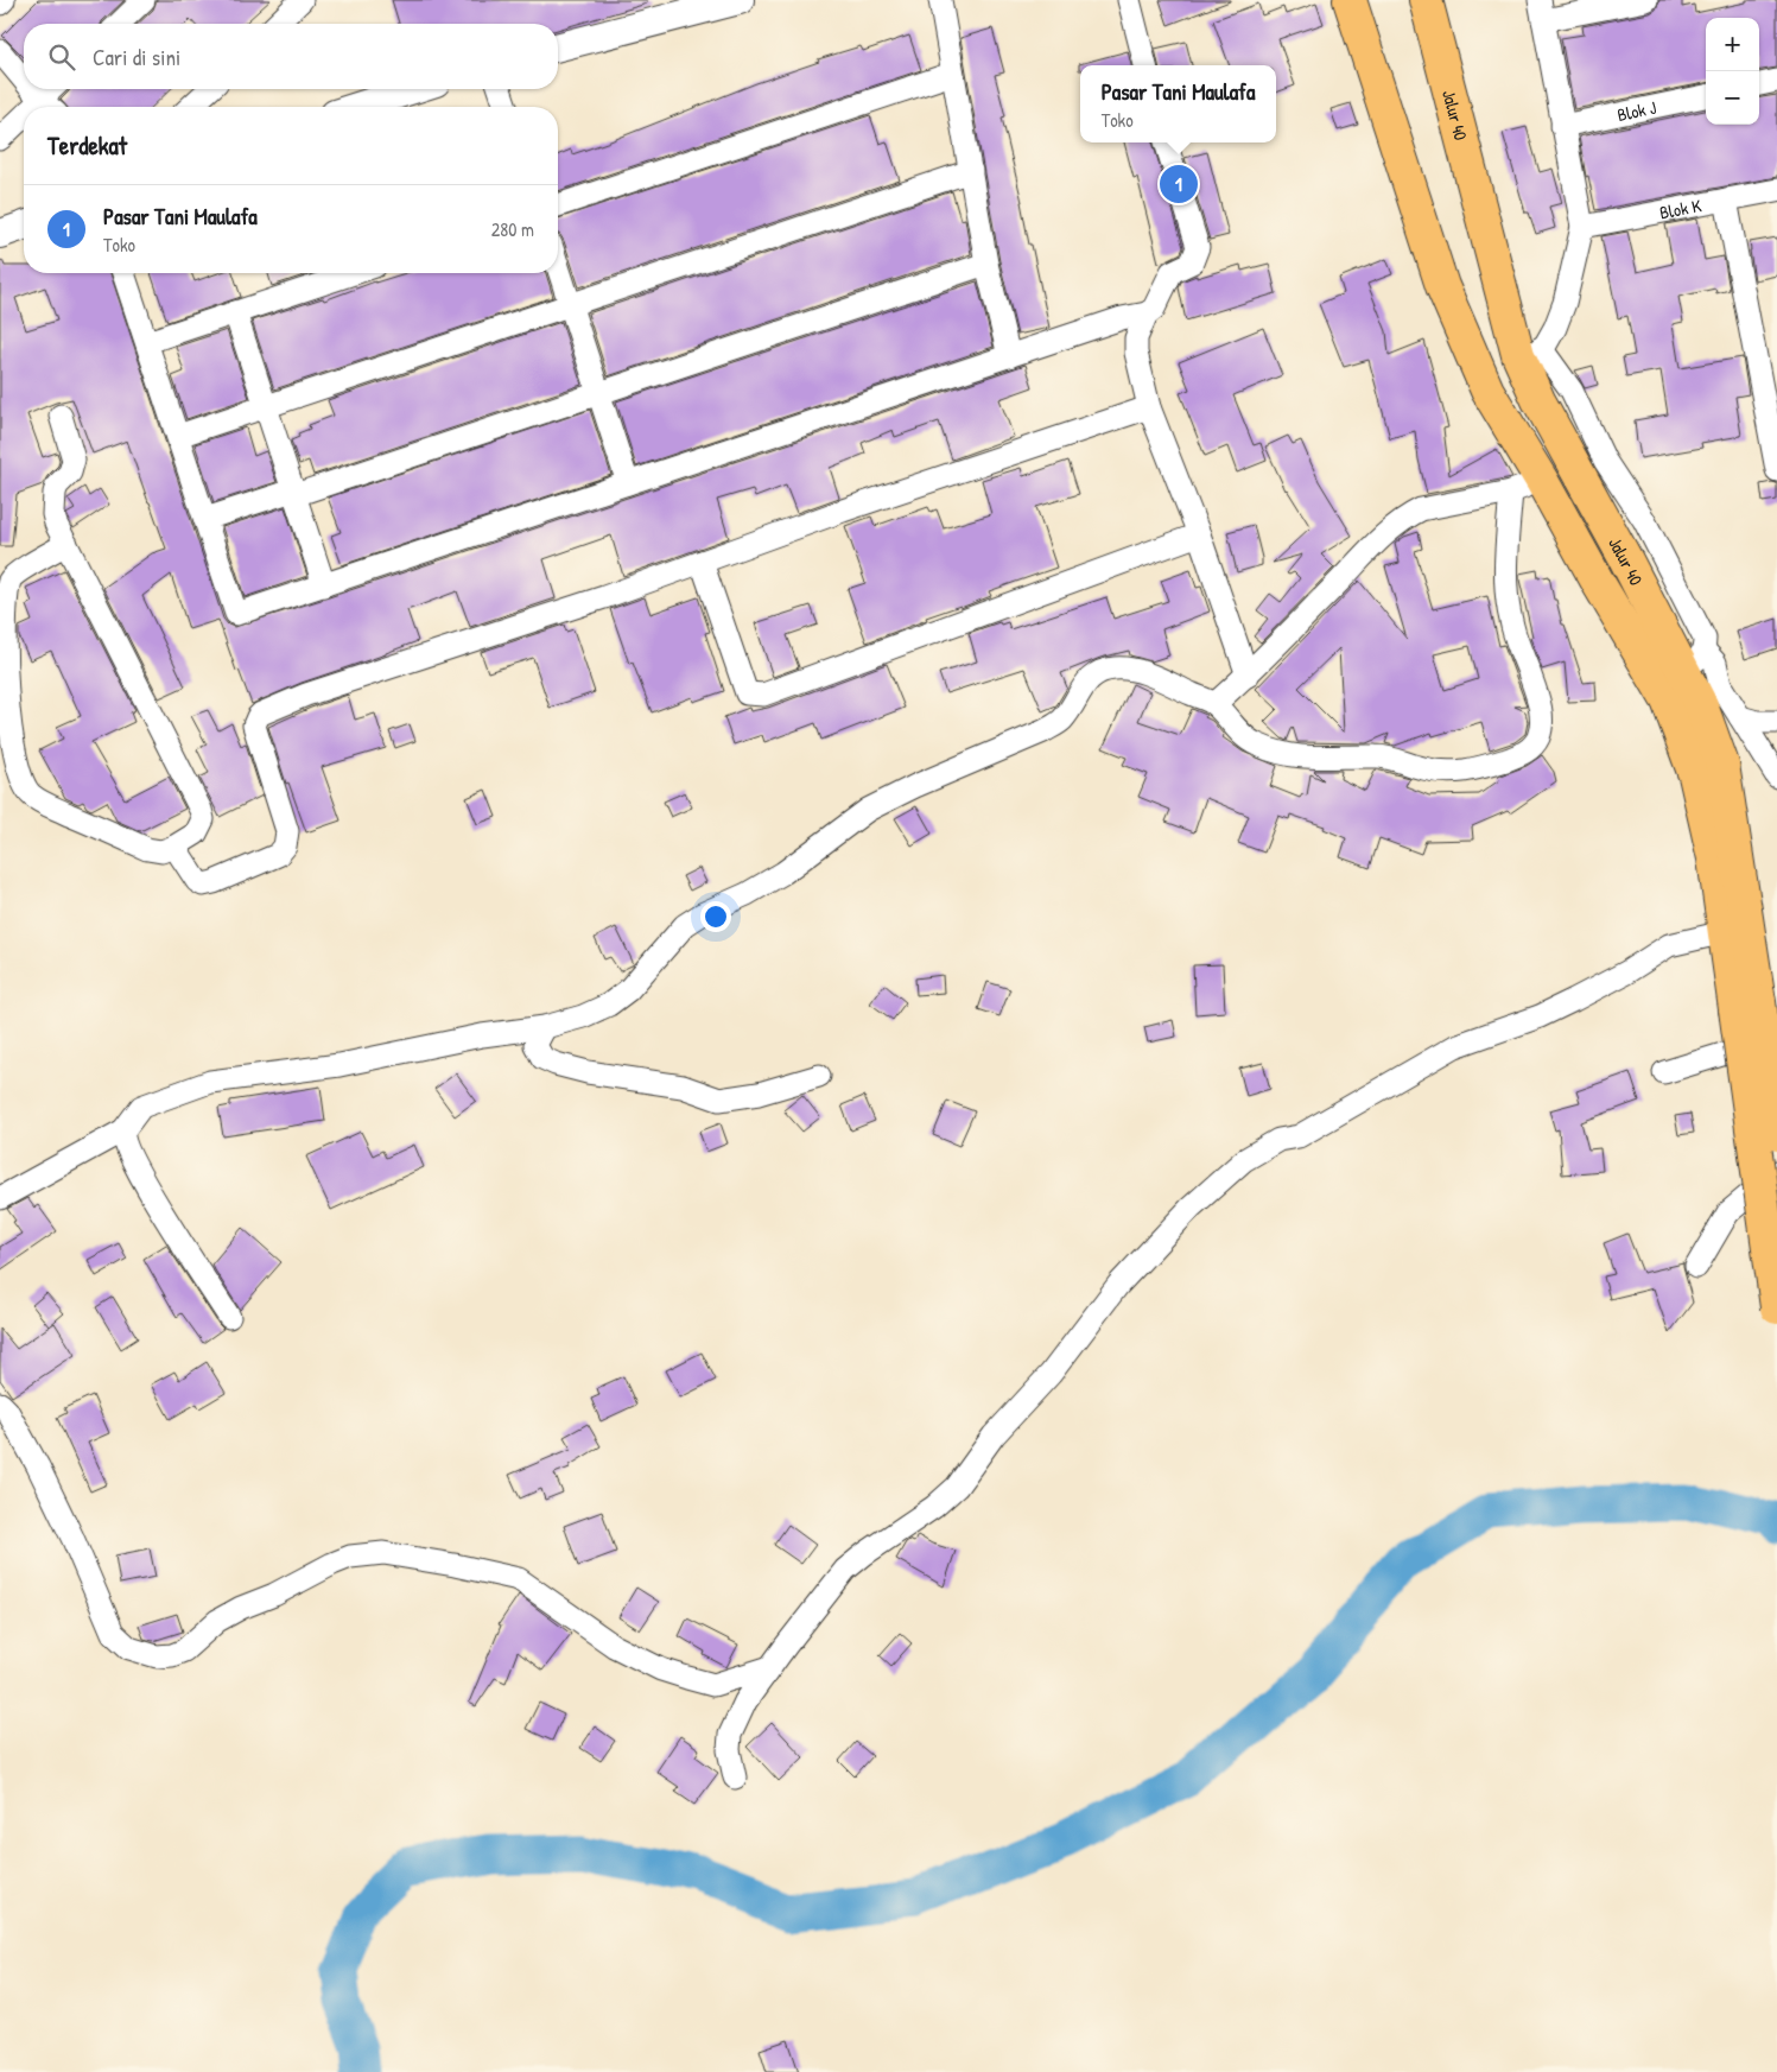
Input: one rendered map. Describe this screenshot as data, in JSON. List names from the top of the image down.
{
  "streets": {
    "highway": ["Jalur 40"],
    "street": ["Blok J", "Blok K"]
  },
  "page": {
    "map_buttons": ["+", "−"],
    "search": "Cari di sini",
    "popup": ["Pasar Tani Maulafa", "Toko"],
    "heading": "Terdekat",
    "pins": "1",
    "list": [
      {
        "mark": "1",
        "name": "Pasar Tani Maulafa",
        "note": "Toko",
        "value": "280 m"
      }
    ]
  }
}
